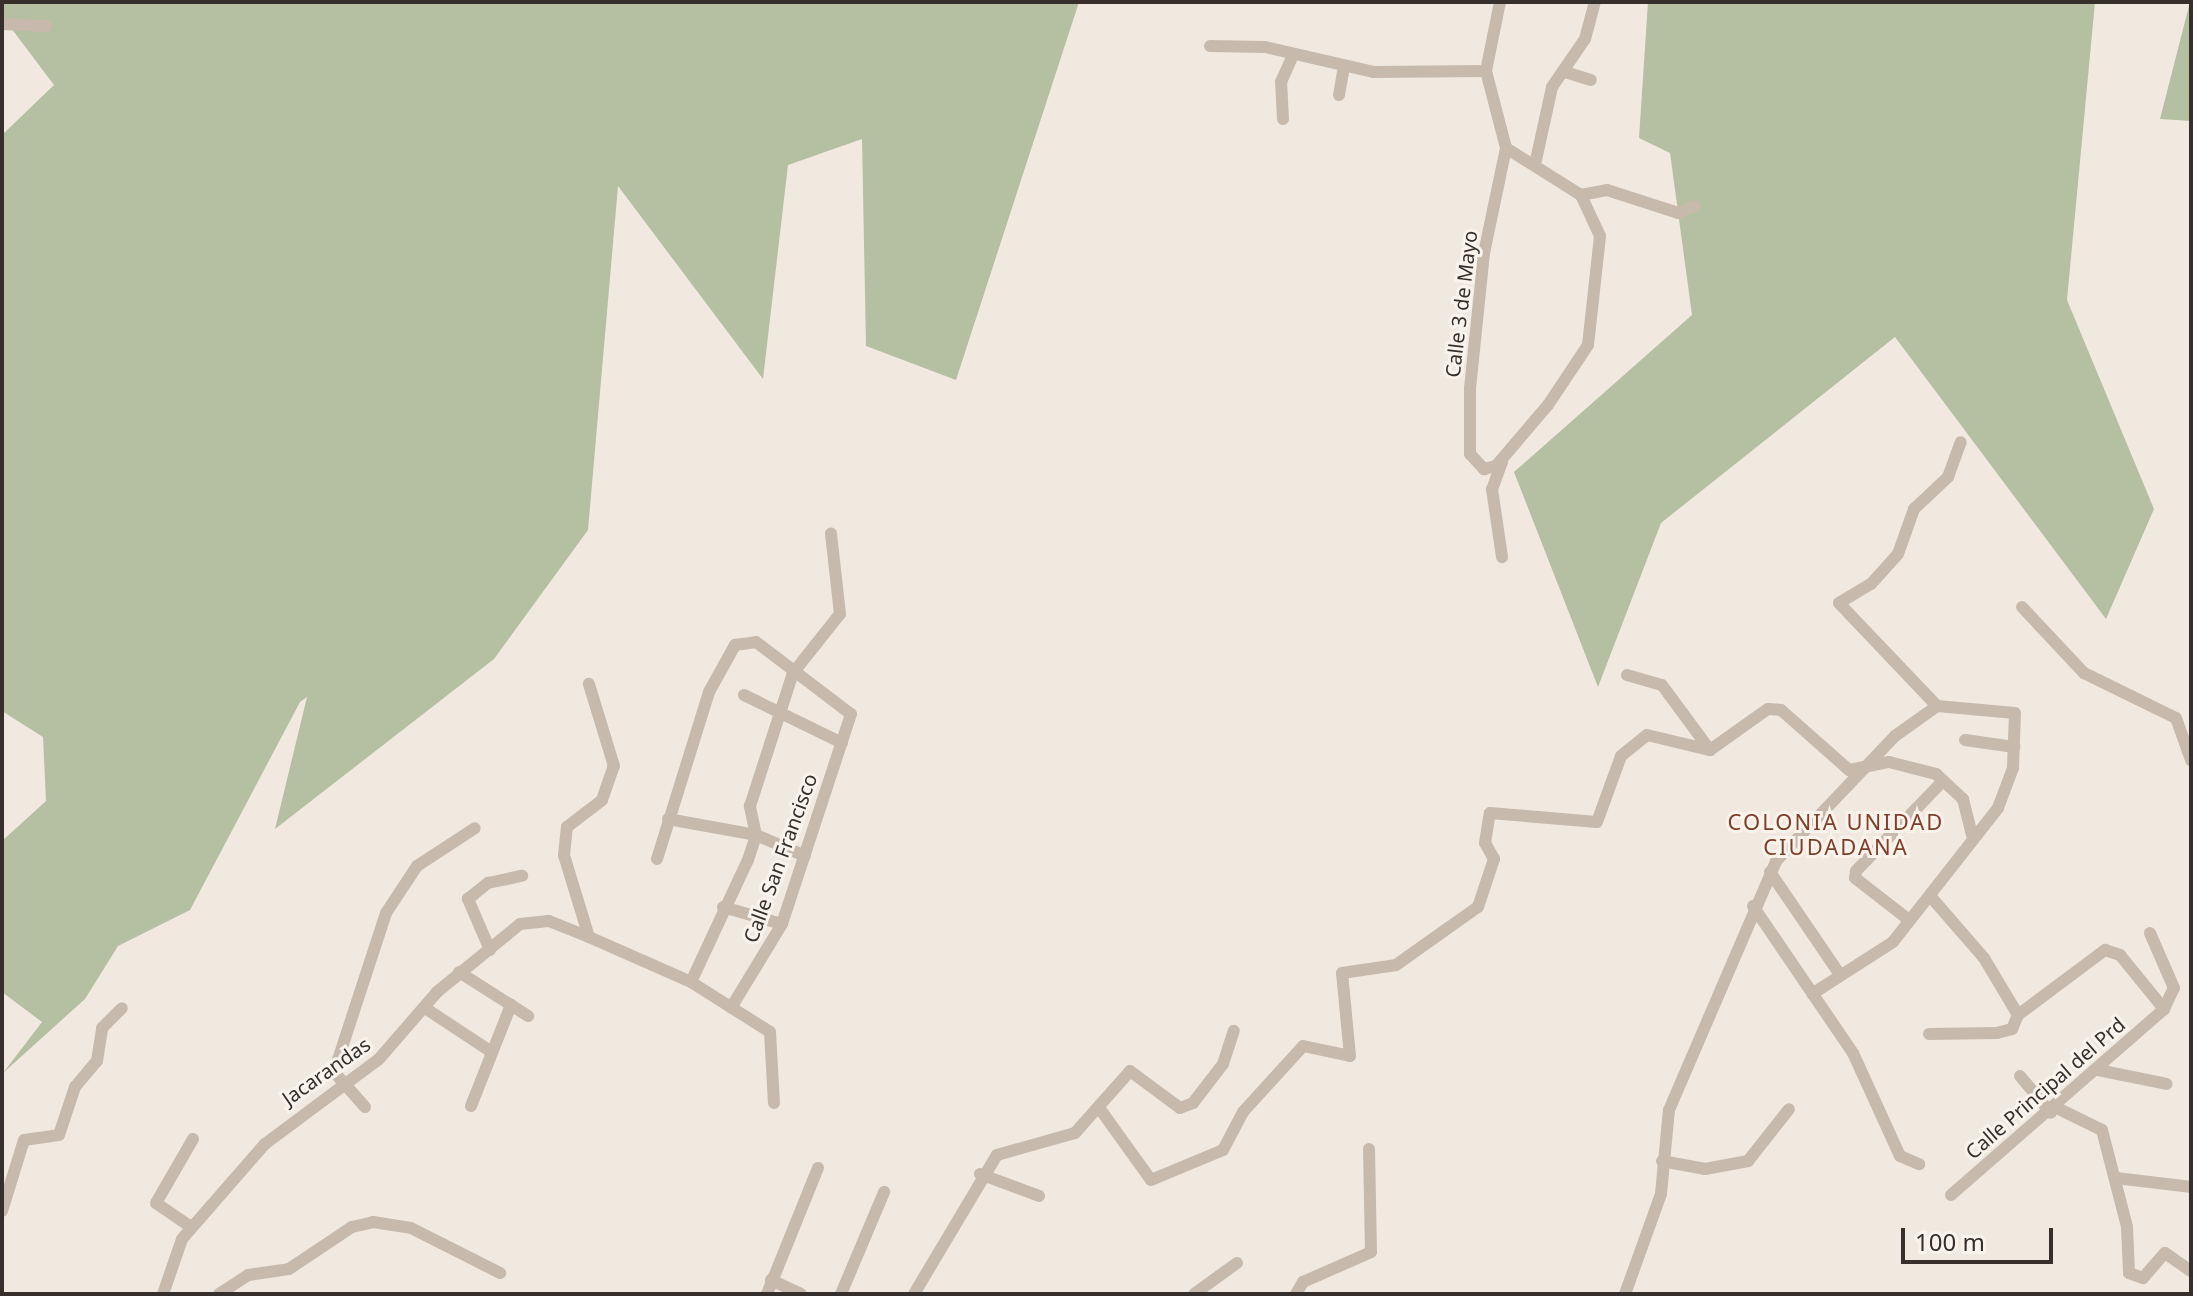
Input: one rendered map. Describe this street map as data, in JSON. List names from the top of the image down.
{
  "streets": {
    "street": [
      "Calle 3 de Mayo",
      "Calle San Francisco",
      "Jacarandas",
      "Calle Principal del Prd"
    ]
  },
  "districts": ["COLONIA UNIDAD CIUDADANA"],
  "scale_bar": "100 m"
}
